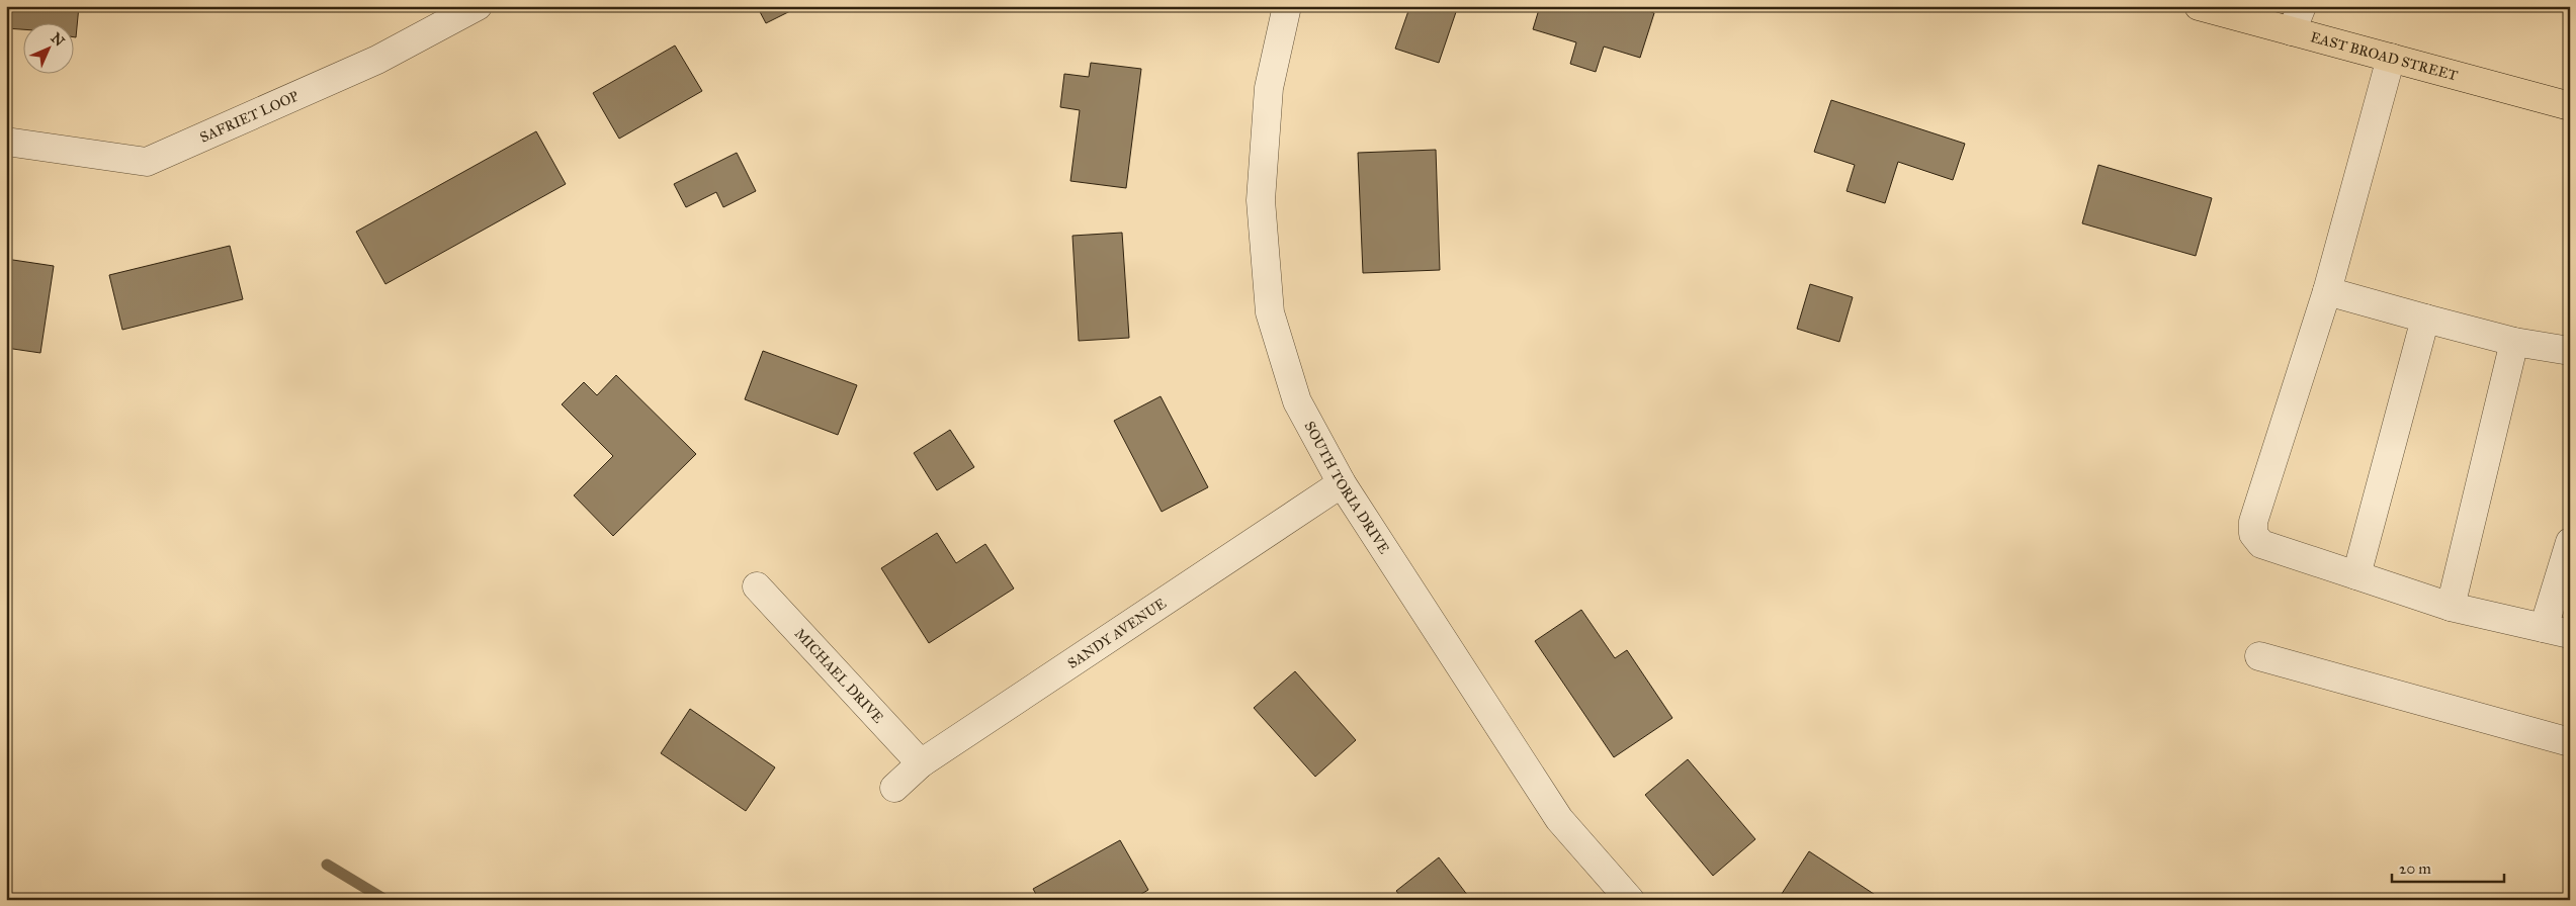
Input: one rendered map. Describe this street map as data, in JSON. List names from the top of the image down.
{
  "streets": {
    "main road": ["EAST BROAD STREET"],
    "street": [
      "SAFRIET LOOP",
      "SOUTH TORIA DRIVE",
      "SANDY AVENUE",
      "MICHAEL DRIVE"
    ]
  },
  "crossings": [
    ["SOUTH TORIA DRIVE", "SANDY AVENUE"],
    ["SANDY AVENUE", "MICHAEL DRIVE"]
  ],
  "scale_bar": "20 m",
  "north": "top right"
}
